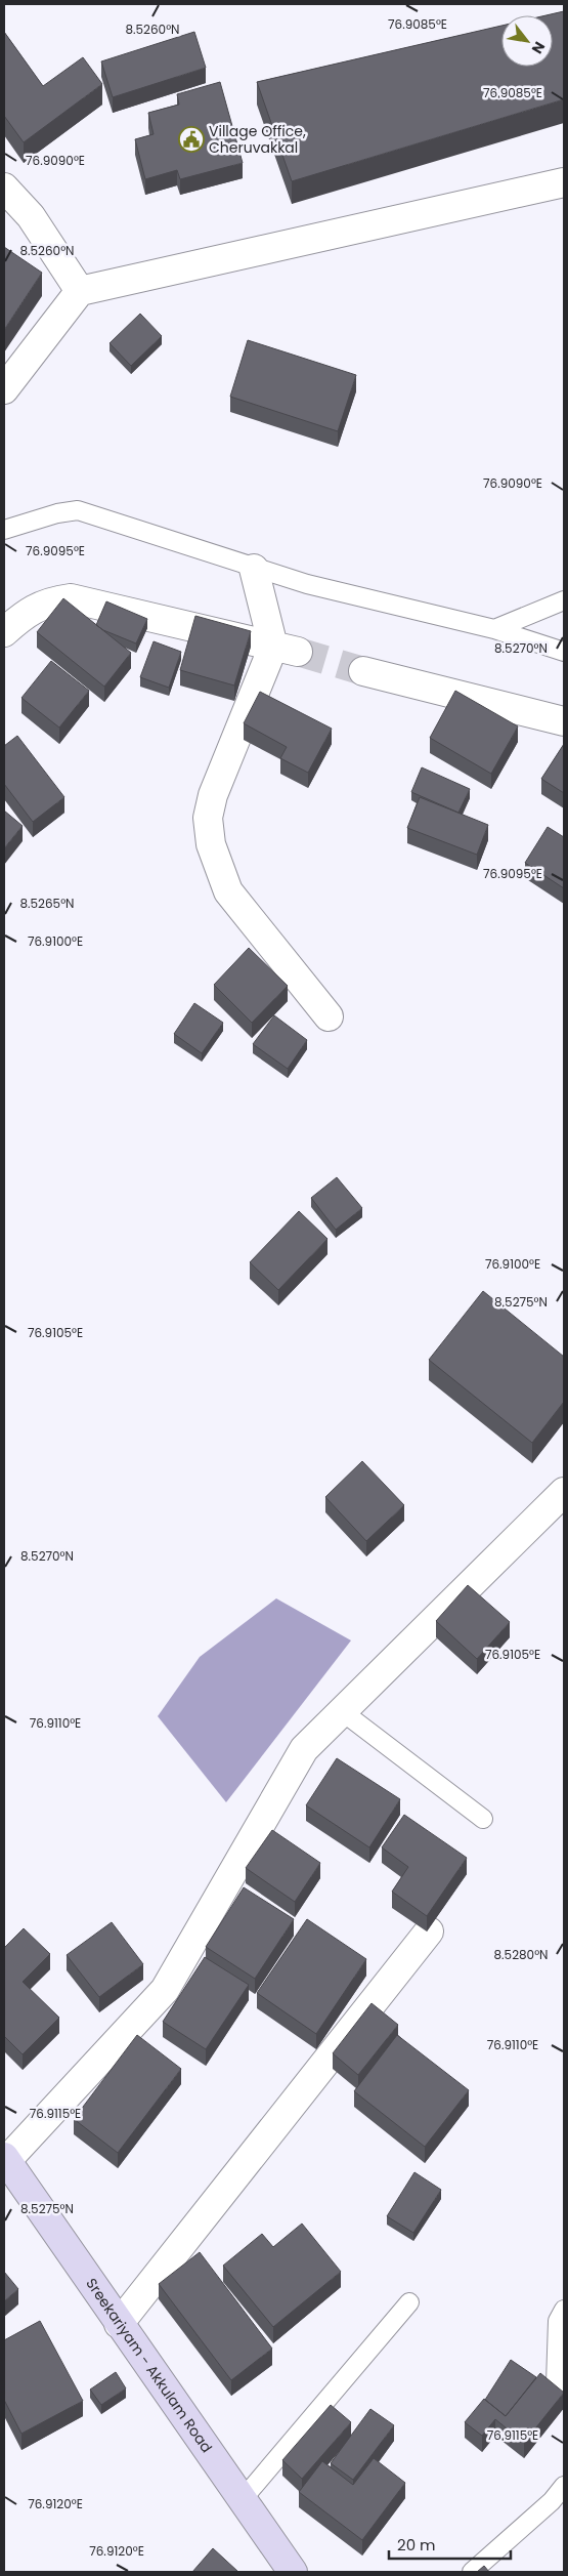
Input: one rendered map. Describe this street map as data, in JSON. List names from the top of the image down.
{
  "streets": {
    "main road": ["Sreekariyam - Akkulam Road"]
  },
  "places": {
    "public building": ["Village Office, Cheruvakkal"]
  },
  "scale_bar": "20 m",
  "north": "bottom right",
  "coordinates": [
    "76.9085°E",
    "8.5260°N",
    "76.9090°E",
    "76.9095°E",
    "8.5270°N",
    "8.5265°N",
    "76.9100°E",
    "8.5275°N",
    "76.9105°E",
    "76.9110°E",
    "8.5280°N",
    "76.9115°E",
    "76.9120°E"
  ]
}
